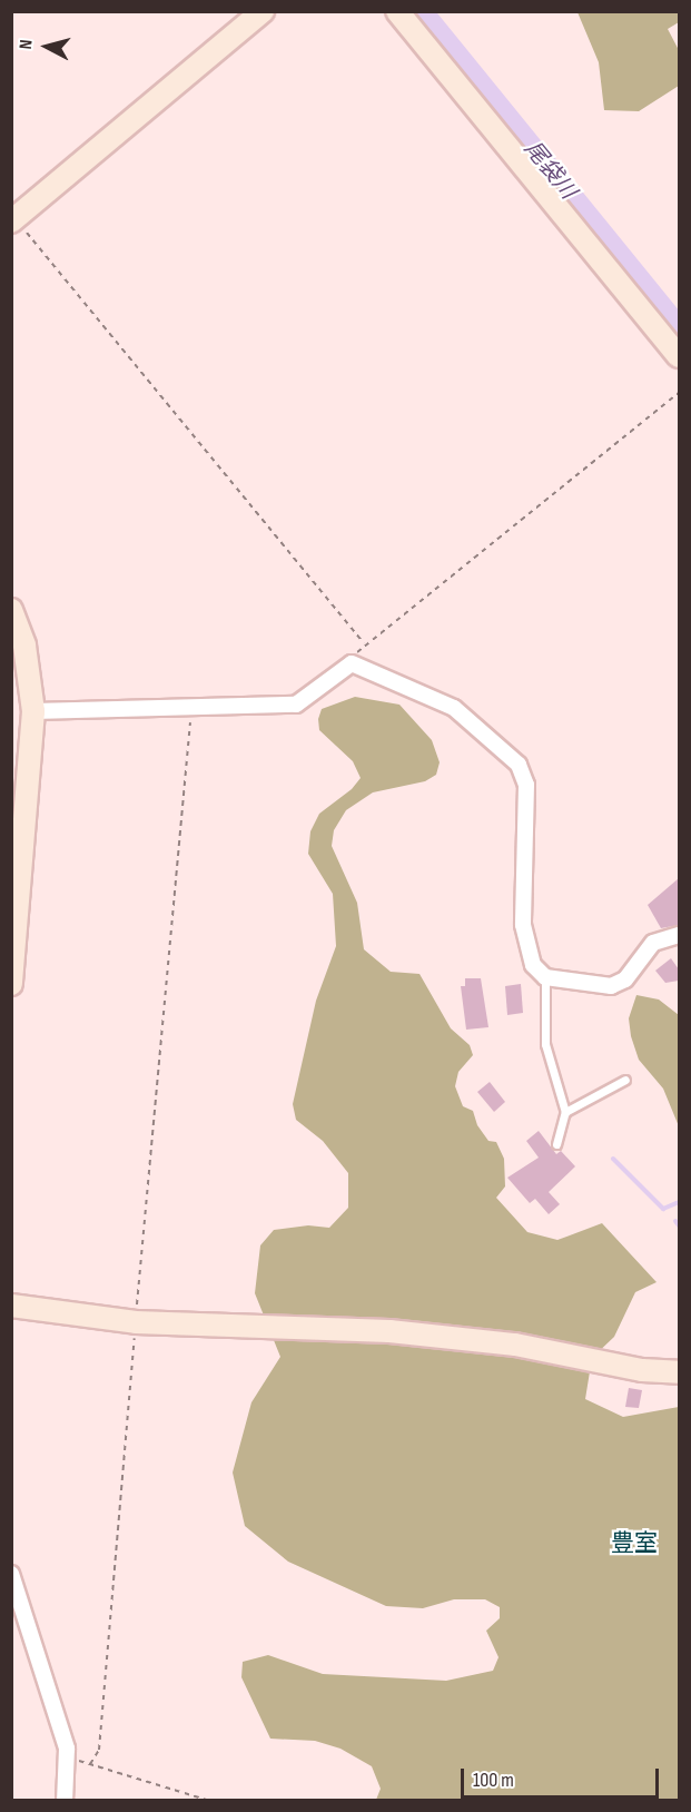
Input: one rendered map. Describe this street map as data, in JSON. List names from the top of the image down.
{
  "districts": ["豊室"],
  "water": ["尾袋川"],
  "scale_bar": "100 m",
  "north": "left"
}
